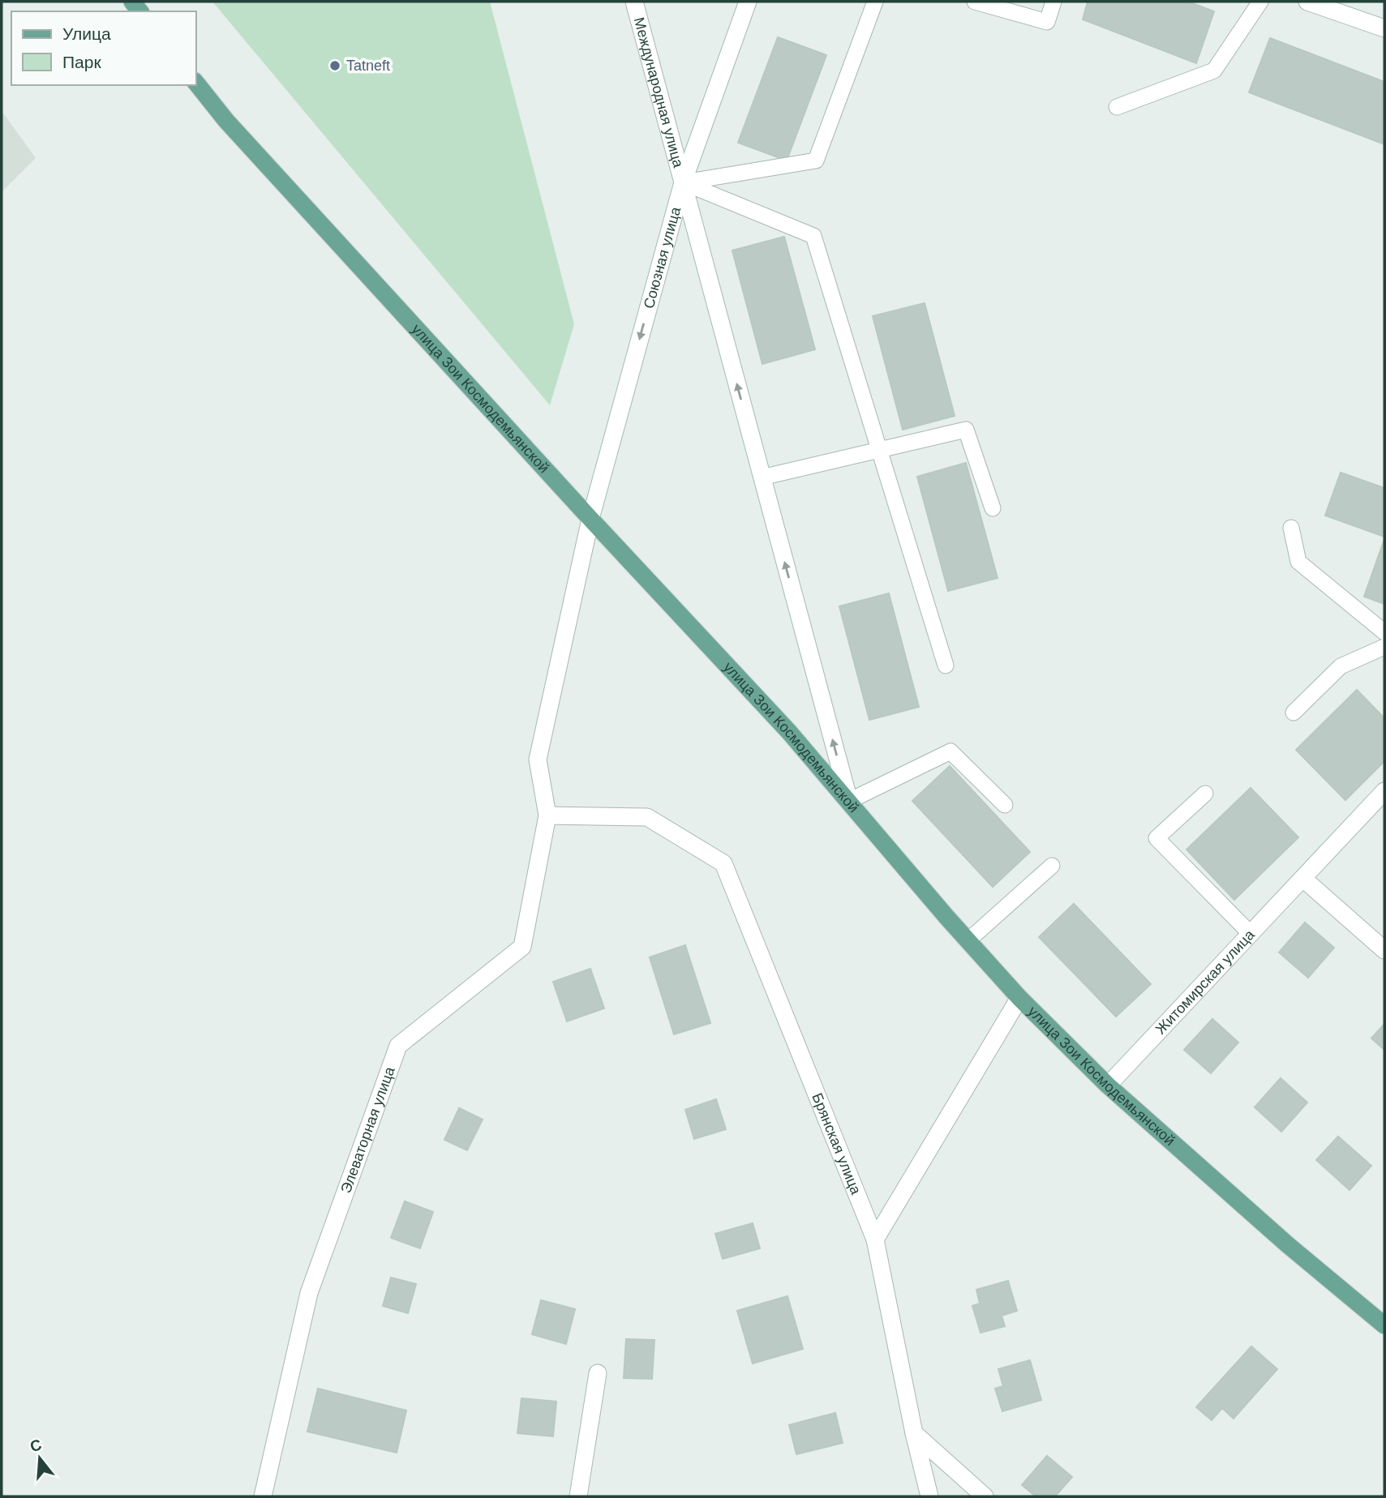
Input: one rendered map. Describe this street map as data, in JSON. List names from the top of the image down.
{
  "streets": {
    "main road": ["улица Зои Космодемьянской"],
    "street": [
      "Международная улица",
      "Союзная улица",
      "Житомирская улица",
      "Элеваторная улица",
      "Брянская улица"
    ]
  },
  "crossings": [
    ["Международная улица", "Союзная улица"],
    ["Международная улица", "улица Зои Космодемьянской"],
    ["Союзная улица", "улица Зои Космодемьянской"],
    ["Союзная улица", "Элеваторная улица"],
    ["Союзная улица", "Брянская улица"],
    ["улица Зои Космодемьянской", "Житомирская улица"],
    ["Элеваторная улица", "Брянская улица"]
  ],
  "one_way": ["Международная улица", "Союзная улица"],
  "places": ["Tatneft"],
  "legend": ["Улица", "Парк"],
  "north": "top"
}
